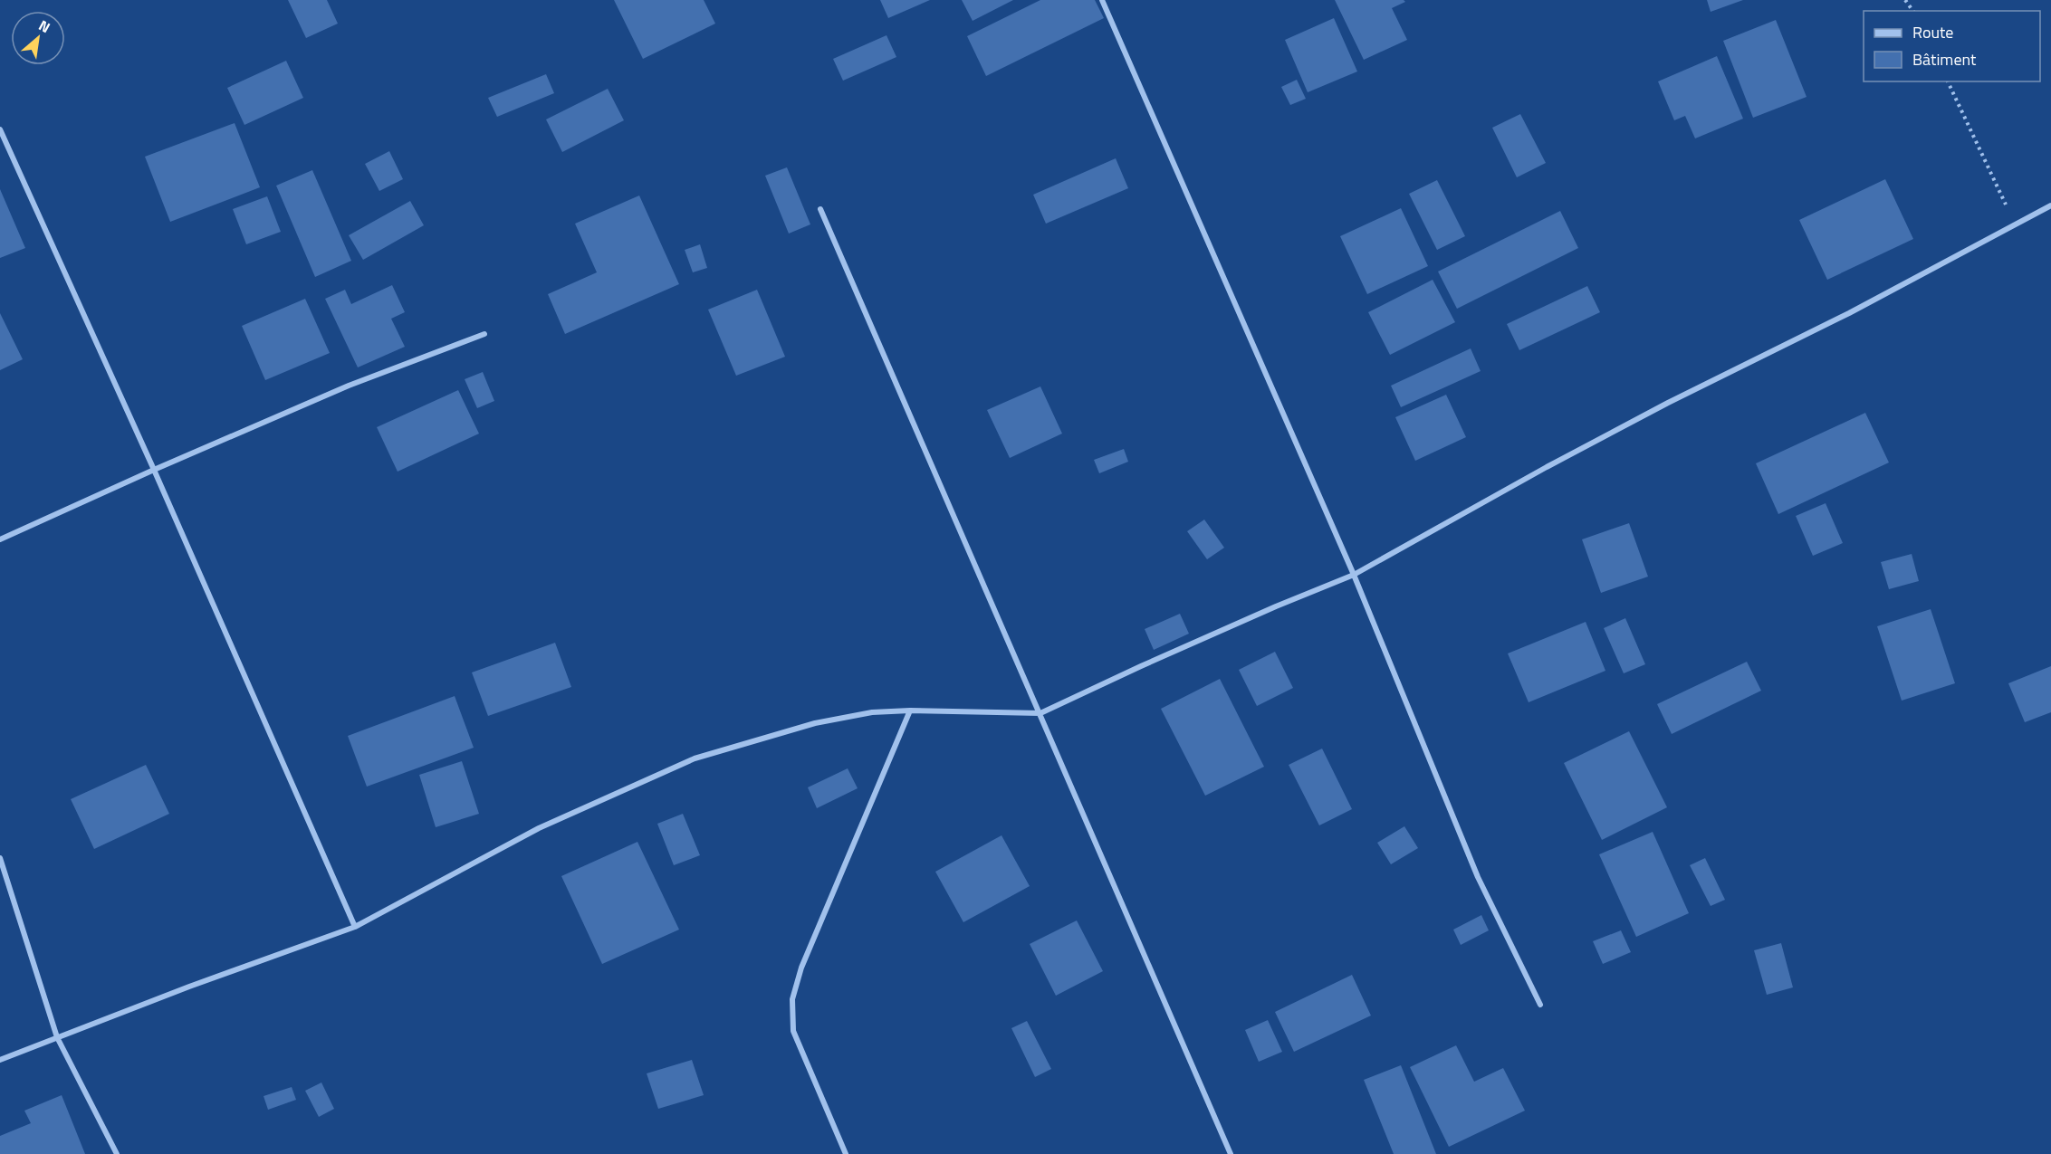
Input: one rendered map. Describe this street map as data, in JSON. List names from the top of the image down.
{
  "legend": ["Route", "Bâtiment"],
  "north": "top right"
}
